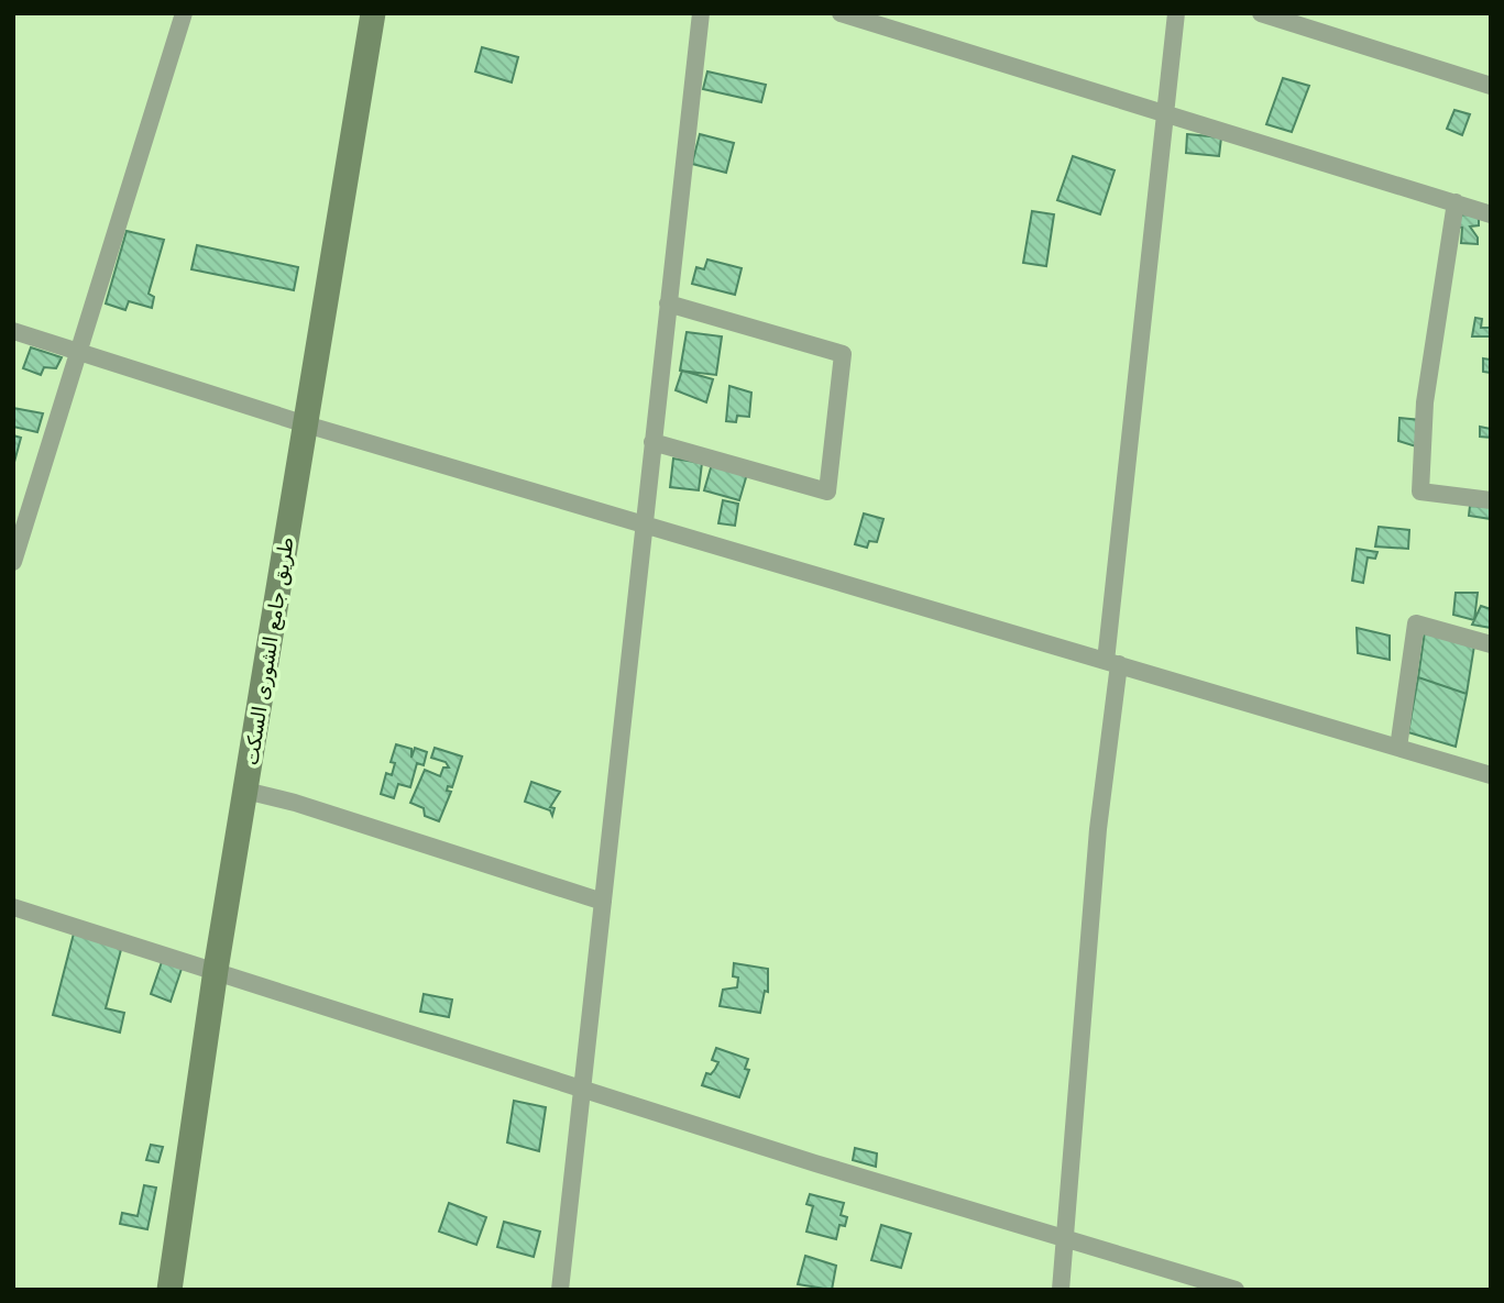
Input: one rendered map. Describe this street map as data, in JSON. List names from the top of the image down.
{
  "streets": {
    "main road": ["طريق جامع الشورى السكت"]
  }
}
